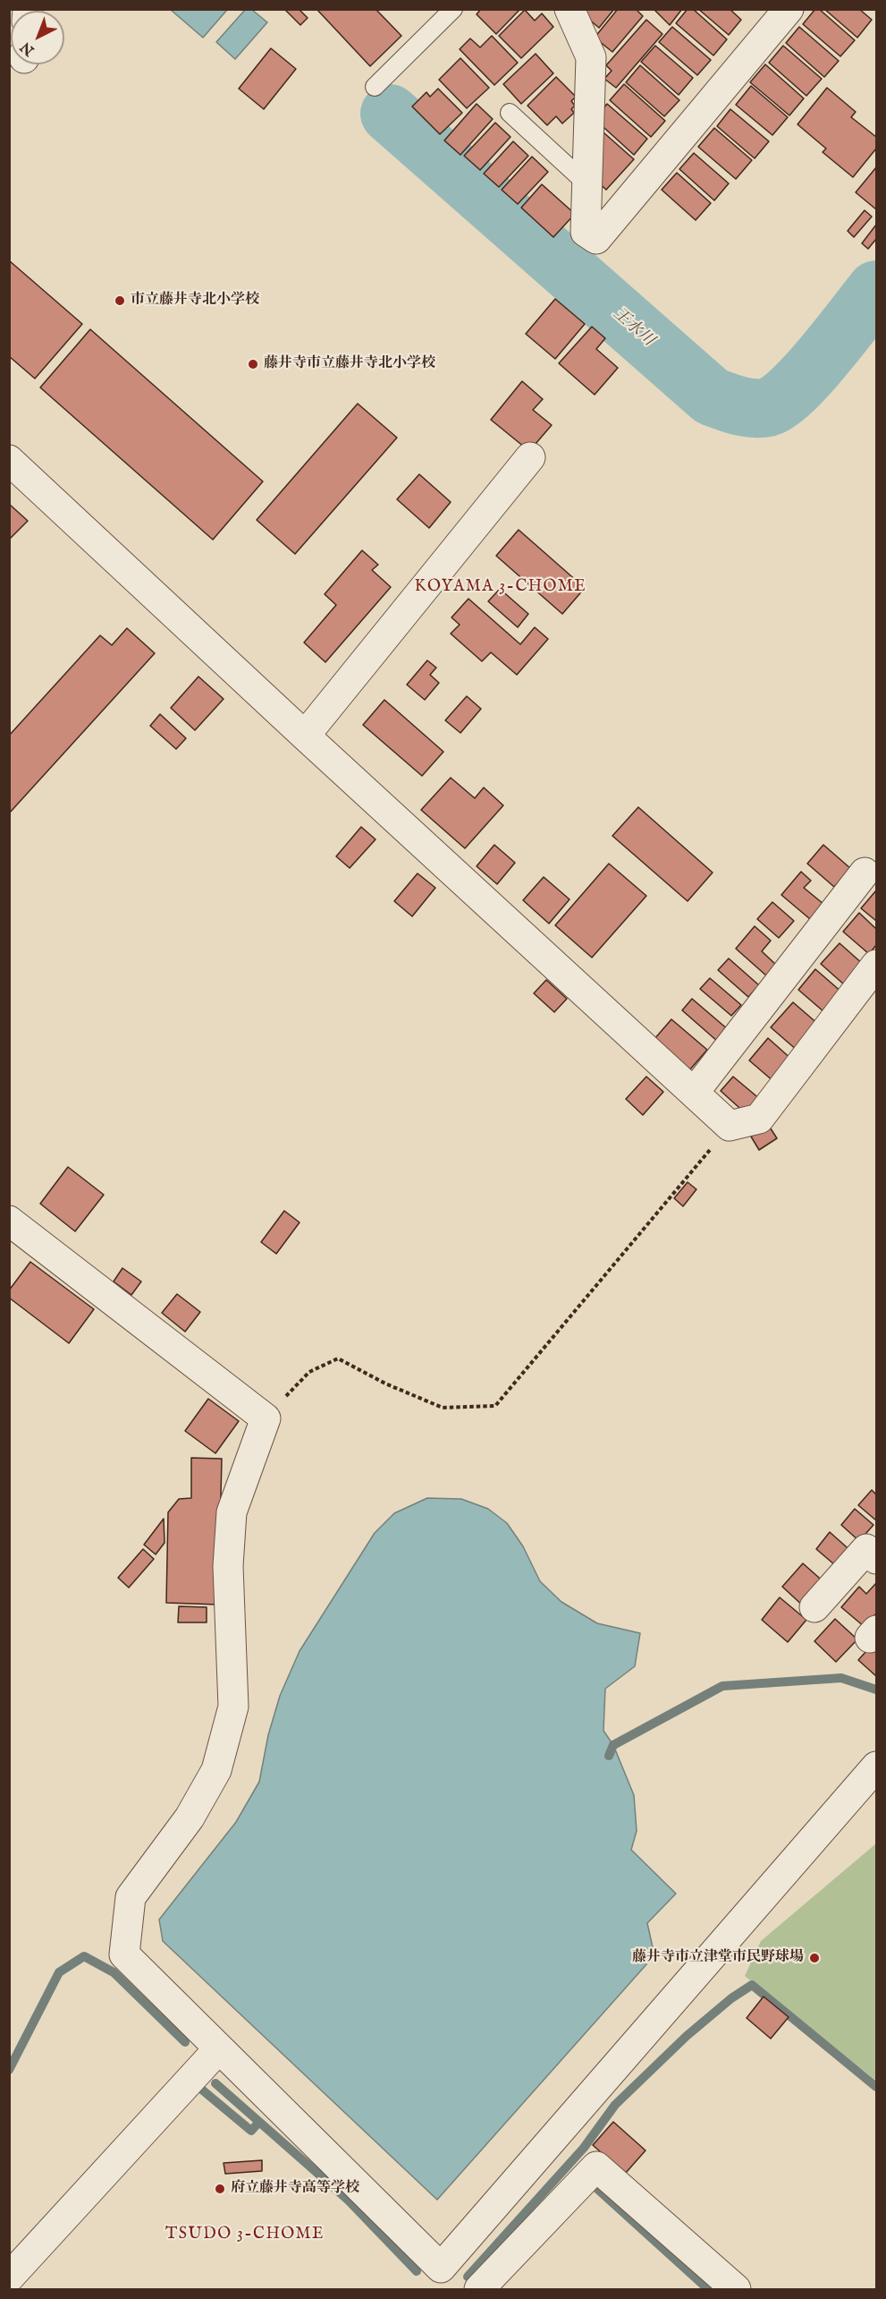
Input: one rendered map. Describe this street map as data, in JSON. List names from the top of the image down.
{
  "districts": ["KOYAMA 3-CHOME", "TSUDO 3-CHOME"],
  "water": ["王水川"],
  "places": [
    "市立藤井寺北小学校",
    "藤井寺市立藤井寺北小学校",
    "藤井寺市立津堂市民野球場",
    "府立藤井寺高等学校"
  ],
  "north": "bottom left"
}
